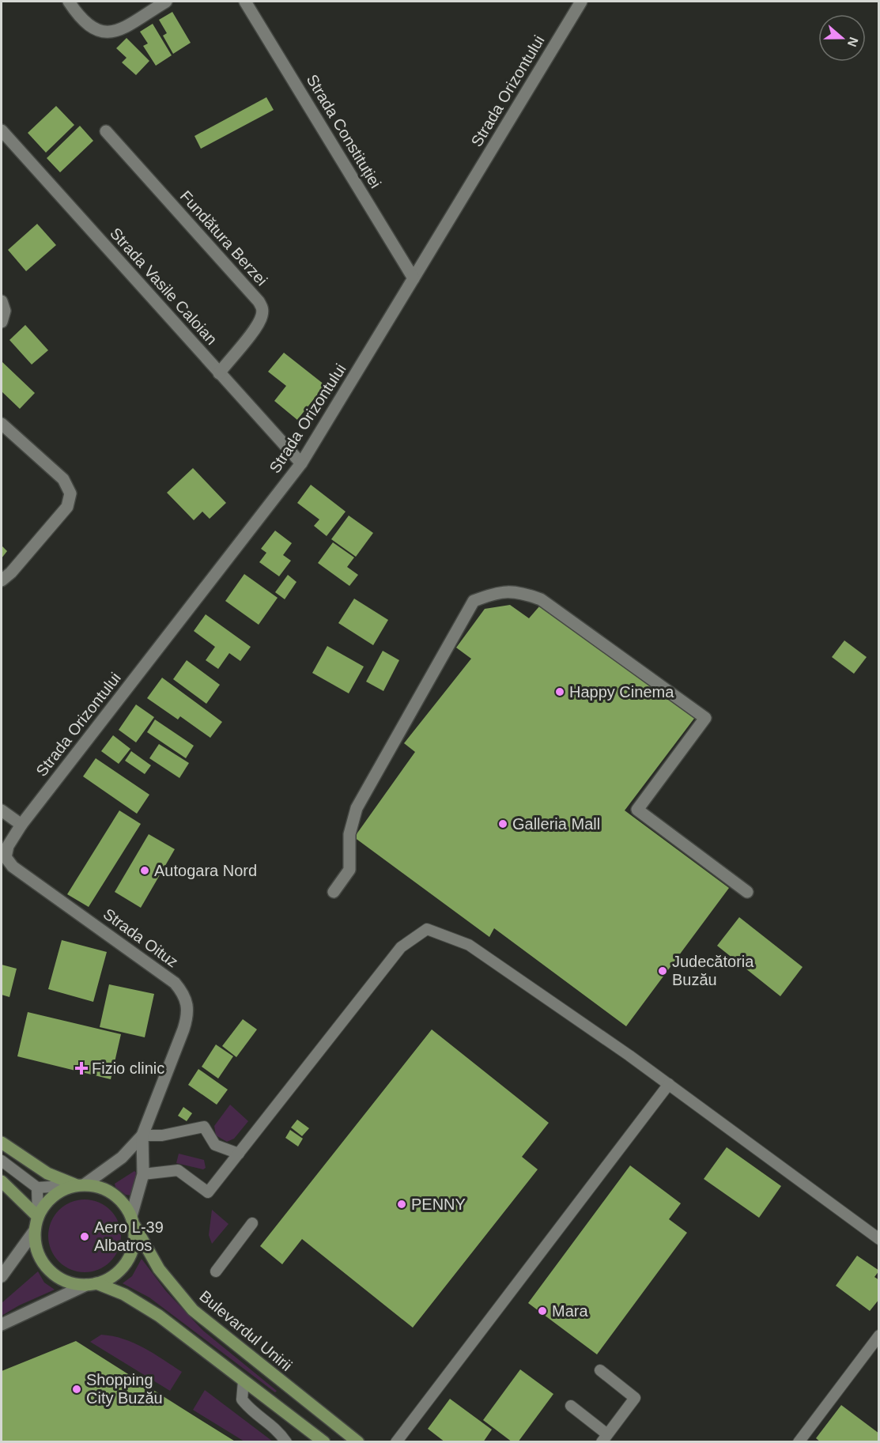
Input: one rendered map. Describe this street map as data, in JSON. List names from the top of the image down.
{
  "streets": {
    "main road": ["Bulevardul Unirii"],
    "street": [
      "Strada Orizontului",
      "Strada Constituției",
      "Fundătura Berzei",
      "Strada Vasile Caloian",
      "Strada Oituz"
    ]
  },
  "crossings": [
    ["Strada Orizontului", "Strada Constituției"],
    ["Strada Orizontului", "Strada Vasile Caloian"],
    ["Strada Orizontului", "Strada Oituz"],
    ["Fundătura Berzei", "Strada Vasile Caloian"],
    ["Strada Oituz", "Bulevardul Unirii"]
  ],
  "places": {
    "other": [
      "Happy Cinema",
      "Galleria Mall",
      "Autogara Nord",
      "Judecătoria Buzău",
      "PENNY",
      "Aero L-39 Albatros",
      "Mara",
      "Shopping City Buzău"
    ],
    "health": ["Fizio clinic"]
  },
  "north": "right"
}
